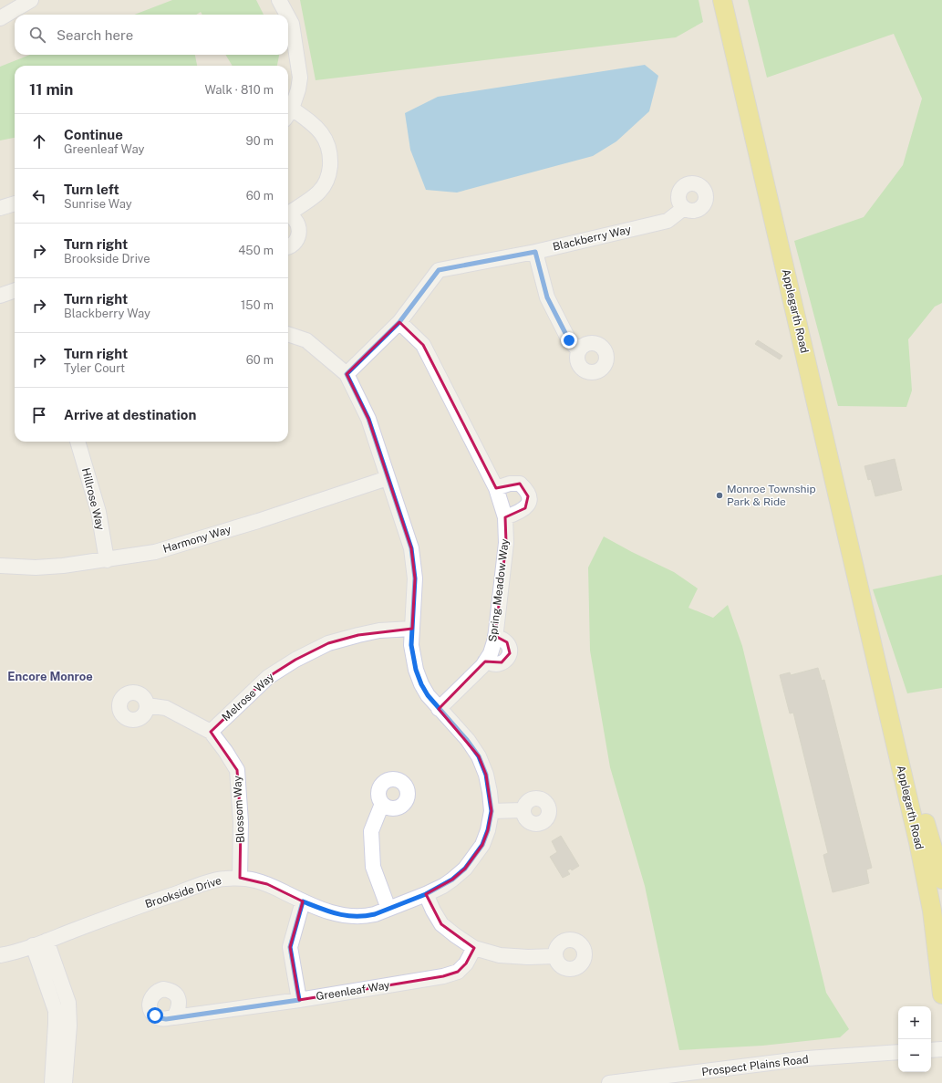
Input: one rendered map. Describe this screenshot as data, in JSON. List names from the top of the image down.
{
  "streets": {
    "main road": ["Applegarth Road"],
    "street": [
      "Blackberry Way",
      "Hillrose Way",
      "Harmony Way",
      "Spring Meadow Way",
      "Melrose Way",
      "Blossom Way",
      "Brookside Drive",
      "Greenleaf Way",
      "Prospect Plains Road"
    ]
  },
  "crossings": [
    ["Blackberry Way", "Spring Meadow Way"],
    ["Blackberry Way", "Brookside Drive"],
    ["Hillrose Way", "Harmony Way"],
    ["Harmony Way", "Brookside Drive"],
    ["Spring Meadow Way", "Brookside Drive"],
    ["Melrose Way", "Blossom Way"],
    ["Melrose Way", "Brookside Drive"],
    ["Blossom Way", "Brookside Drive"]
  ],
  "districts": ["Encore Monroe"],
  "places": ["Monroe Township Park & Ride"],
  "page": {
    "search": "Search here",
    "heading": ["11 min", "Walk · 810 m"],
    "list": [
      ["Continue", "Greenleaf Way", "90 m"],
      ["Turn left", "Sunrise Way", "60 m"],
      ["Turn right", "Brookside Drive", "450 m"],
      ["Turn right", "Blackberry Way", "150 m"],
      ["Turn right", "Tyler Court", "60 m"],
      "Arrive at destination"
    ],
    "map_buttons": ["+", "−"]
  }
}
